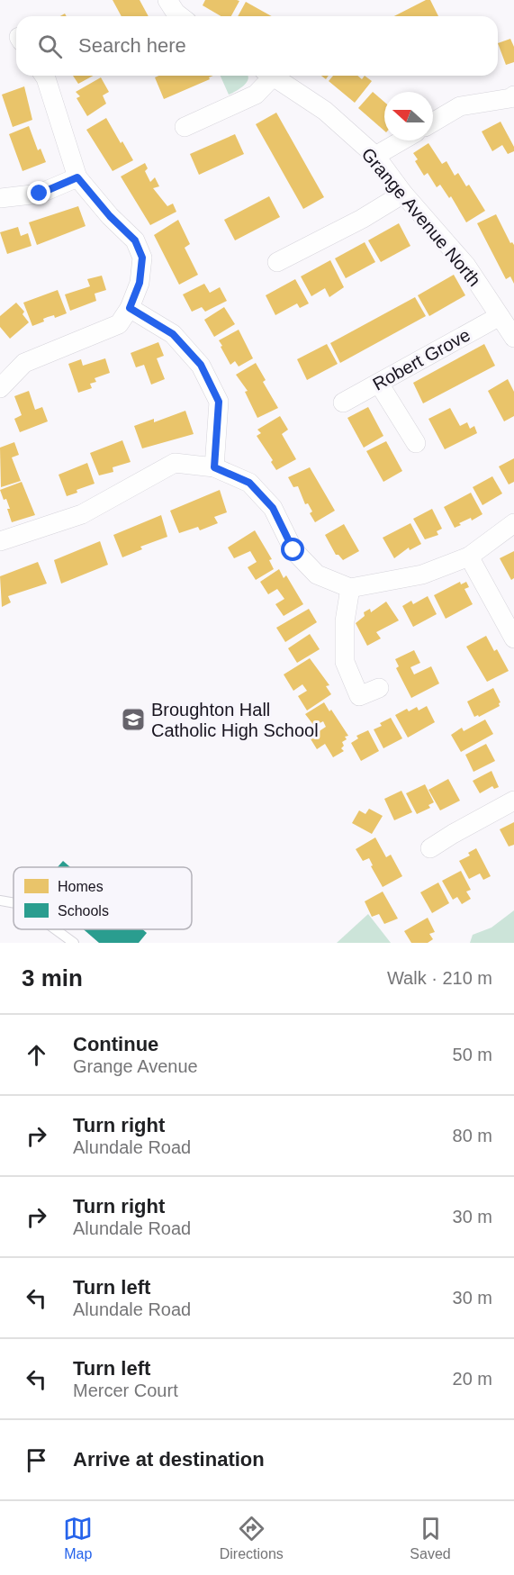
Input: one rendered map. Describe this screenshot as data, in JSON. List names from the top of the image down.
{
  "streets": {
    "street": ["Grange Avenue North", "Robert Grove"]
  },
  "crossings": [
    ["Grange Avenue North", "Robert Grove"]
  ],
  "places": {
    "school or university": ["Broughton Hall Catholic High School"]
  },
  "legend": ["Homes", "Schools"],
  "north": "left",
  "page": {
    "search": "Search here",
    "heading": ["3 min", "Walk · 210 m"],
    "list": [
      ["Continue", "Grange Avenue", "50 m"],
      ["Turn right", "Alundale Road", "80 m"],
      ["Turn right", "Alundale Road", "30 m"],
      ["Turn left", "Alundale Road", "30 m"],
      ["Turn left", "Mercer Court", "20 m"],
      "Arrive at destination"
    ],
    "nav": ["Map", "Directions", "Saved"]
  }
}
